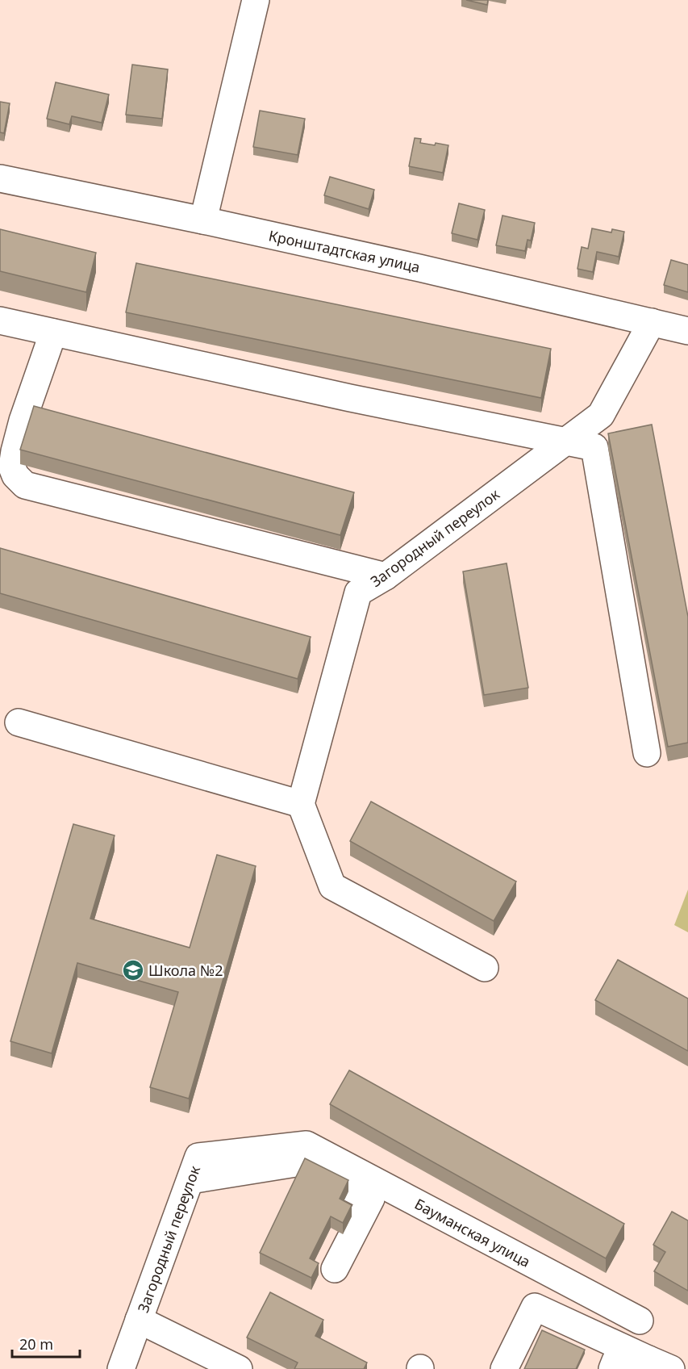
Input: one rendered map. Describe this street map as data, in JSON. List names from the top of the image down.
{
  "streets": {
    "street": ["Кронштадтская улица", "Загородный переулок", "Бауманская улица"]
  },
  "crossings": [
    ["Кронштадтская улица", "Загородный переулок"],
    ["Загородный переулок", "Бауманская улица"]
  ],
  "places": {
    "school or university": ["Школа №2"]
  },
  "scale_bar": "20 m"
}
